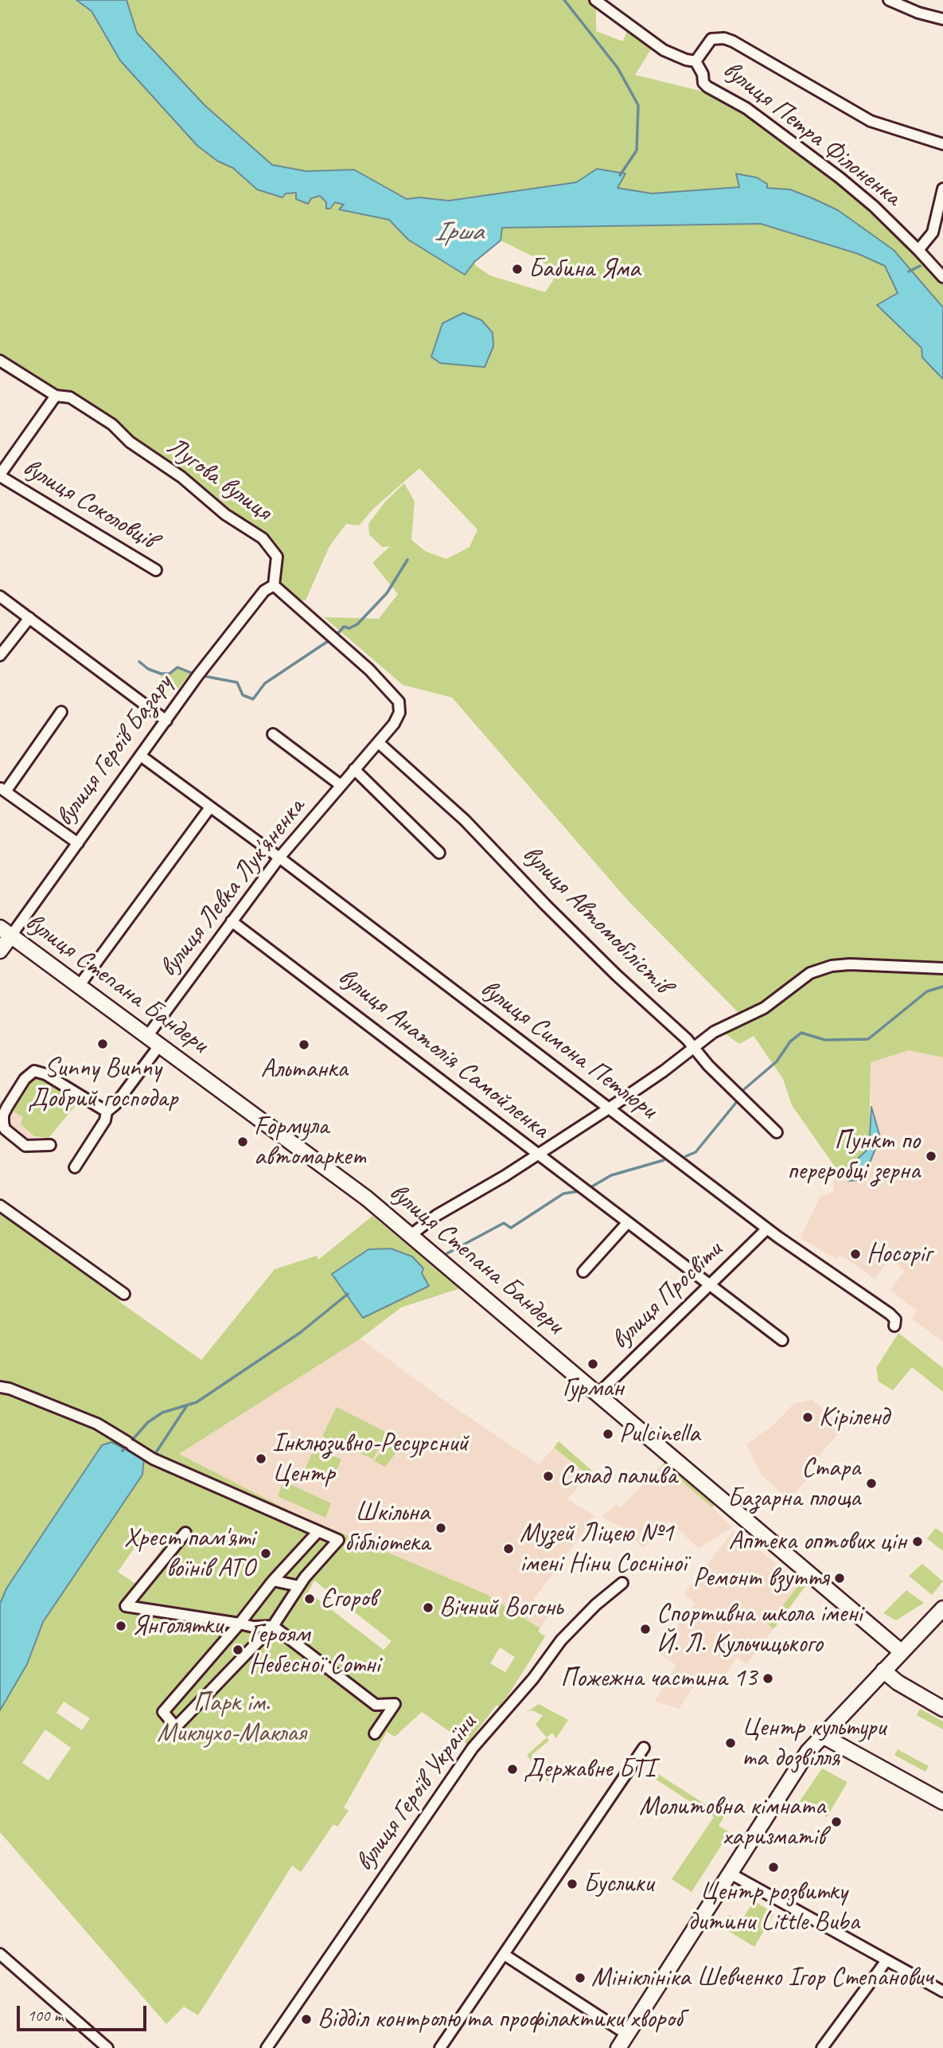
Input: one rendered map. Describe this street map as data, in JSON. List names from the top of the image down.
{
  "streets": {
    "street": [
      "вулиця Петра Філоненка",
      "Лугова вулиця",
      "вулиця Соколовців",
      "вулиця Героїв Базару",
      "вулиця Левка Лук'яненка",
      "вулиця Автомобілістів",
      "вулиця Степана Бандери",
      "вулиця Симона Петлюри",
      "вулиця Анатолія Самойленка",
      "вулиця Просвіти",
      "вулиця Героїв України"
    ]
  },
  "crossings": [
    ["Лугова вулиця", "вулиця Героїв Базару"],
    ["Лугова вулиця", "вулиця Левка Лук'яненка"],
    ["вулиця Героїв Базару", "вулиця Левка Лук'яненка"],
    ["вулиця Героїв Базару", "вулиця Степана Бандери"],
    ["вулиця Героїв Базару", "вулиця Симона Петлюри"],
    ["вулиця Левка Лук'яненка", "вулиця Автомобілістів"],
    ["вулиця Левка Лук'яненка", "вулиця Степана Бандери"],
    ["вулиця Левка Лук'яненка", "вулиця Симона Петлюри"],
    ["вулиця Левка Лук'яненка", "вулиця Анатолія Самойленка"],
    ["вулиця Степана Бандери", "вулиця Просвіти"],
    ["вулиця Симона Петлюри", "вулиця Просвіти"],
    ["вулиця Анатолія Самойленка", "вулиця Просвіти"]
  ],
  "water": ["Ірша"],
  "parks": ["Парк ім. Миклухо-Маклая"],
  "places": [
    "Бабина Яма",
    "Sunny Bunny Добрий господар",
    "Альтанка",
    "Fормула автомаркет",
    "Пункт по переробці зерна",
    "Носоріг",
    "Гурман",
    "Кіріленд",
    "Pulcinella",
    "Інклюзивно-Ресурсний Центр",
    "Склад палива",
    "Стара Базарна площа",
    "Шкільна бібліотека",
    "Аптека оптових цін",
    "Музей Ліцею №1 імені Ніни Сосніної",
    "Хрест пам'яті воїнів АТО",
    "Ремонт взуття",
    "Єгоров",
    "Вічний Вогонь",
    "Янголятки",
    "Спортивна школа імені Й. Л. Кульчицького",
    "Героям Небесної Сотні",
    "Пожежна частина 13",
    "Центр культури та дозвілля",
    "Державне БТІ",
    "Молитовна кімната харизматів",
    "Центр розвитку дитини Little Buba",
    "Буслики",
    "Мініклініка Шевченко Ігор Степанович",
    "Відділ контролю та профілактики хвороб"
  ],
  "scale_bar": "100 m"
}
